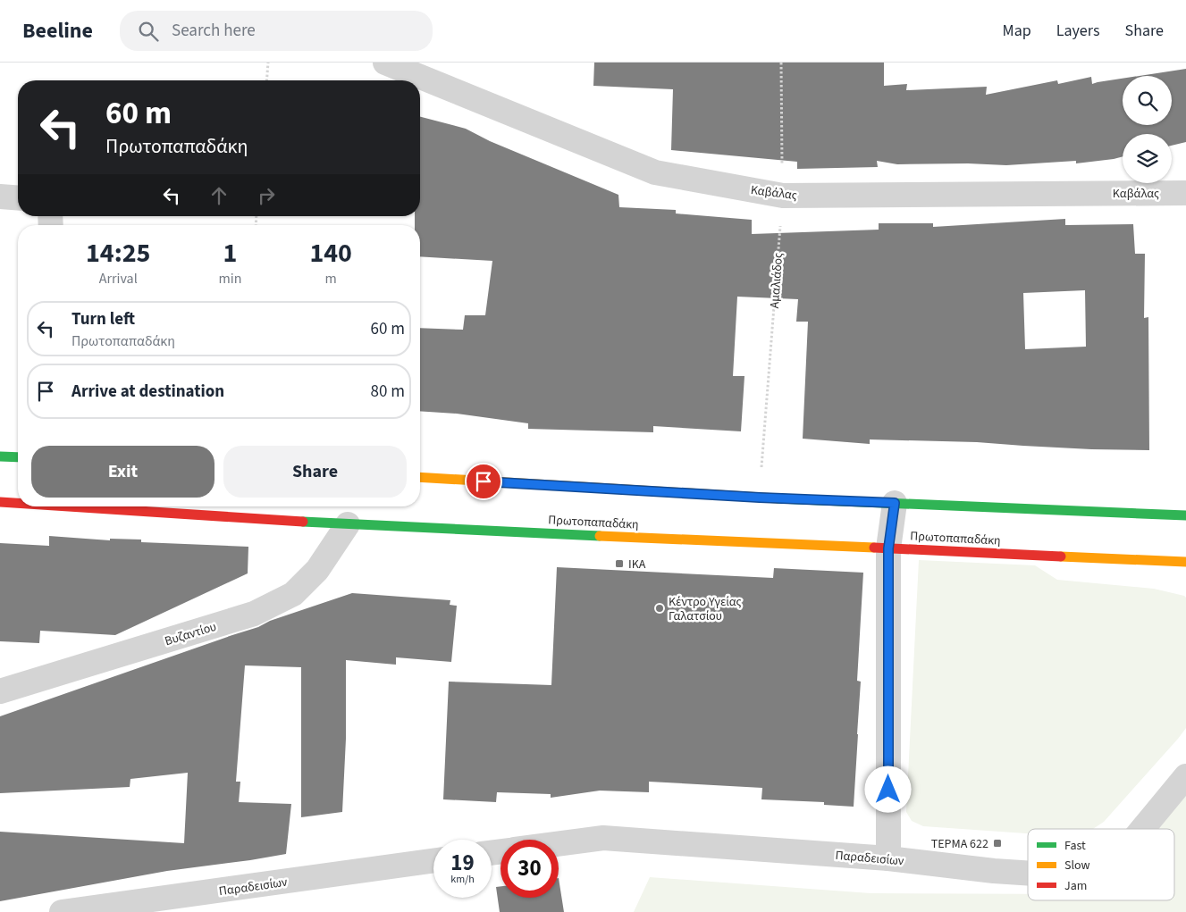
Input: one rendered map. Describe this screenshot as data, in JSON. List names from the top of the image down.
{
  "streets": {
    "main road": ["Πρωτοπαπαδάκη"],
    "street": ["Καβάλας", "Βυζαντίου", "Παραδεισίων"],
    "path": ["Αμαλιάδος"]
  },
  "crossings": [
    ["Καβάλας", "Αμαλιάδος"],
    ["Πρωτοπαπαδάκη", "Βυζαντίου"]
  ],
  "places": {
    "transit": ["ΙΚΑ", "ΤΕΡΜΑ 622"],
    "other": ["Κέντρο Υγείας Γαλατσίου"]
  },
  "legend": ["Fast", "Slow", "Jam"],
  "page": {
    "header": "Beeline",
    "search": "Search here",
    "nav": ["Map", "Layers", "Share"],
    "turn": ["60 m", "Πρωτοπαπαδάκη"],
    "eta": [
      "14:25",
      "Arrival",
      "1",
      "min",
      "140",
      "m"
    ],
    "list": [
      {
        "name": "Turn left",
        "note": "Πρωτοπαπαδάκη",
        "value": "60 m"
      },
      {
        "name": "Arrive at destination",
        "value": "80 m"
      }
    ],
    "buttons": ["Exit", "Share"],
    "speed": "19 km/h",
    "limit": "30"
  }
}
